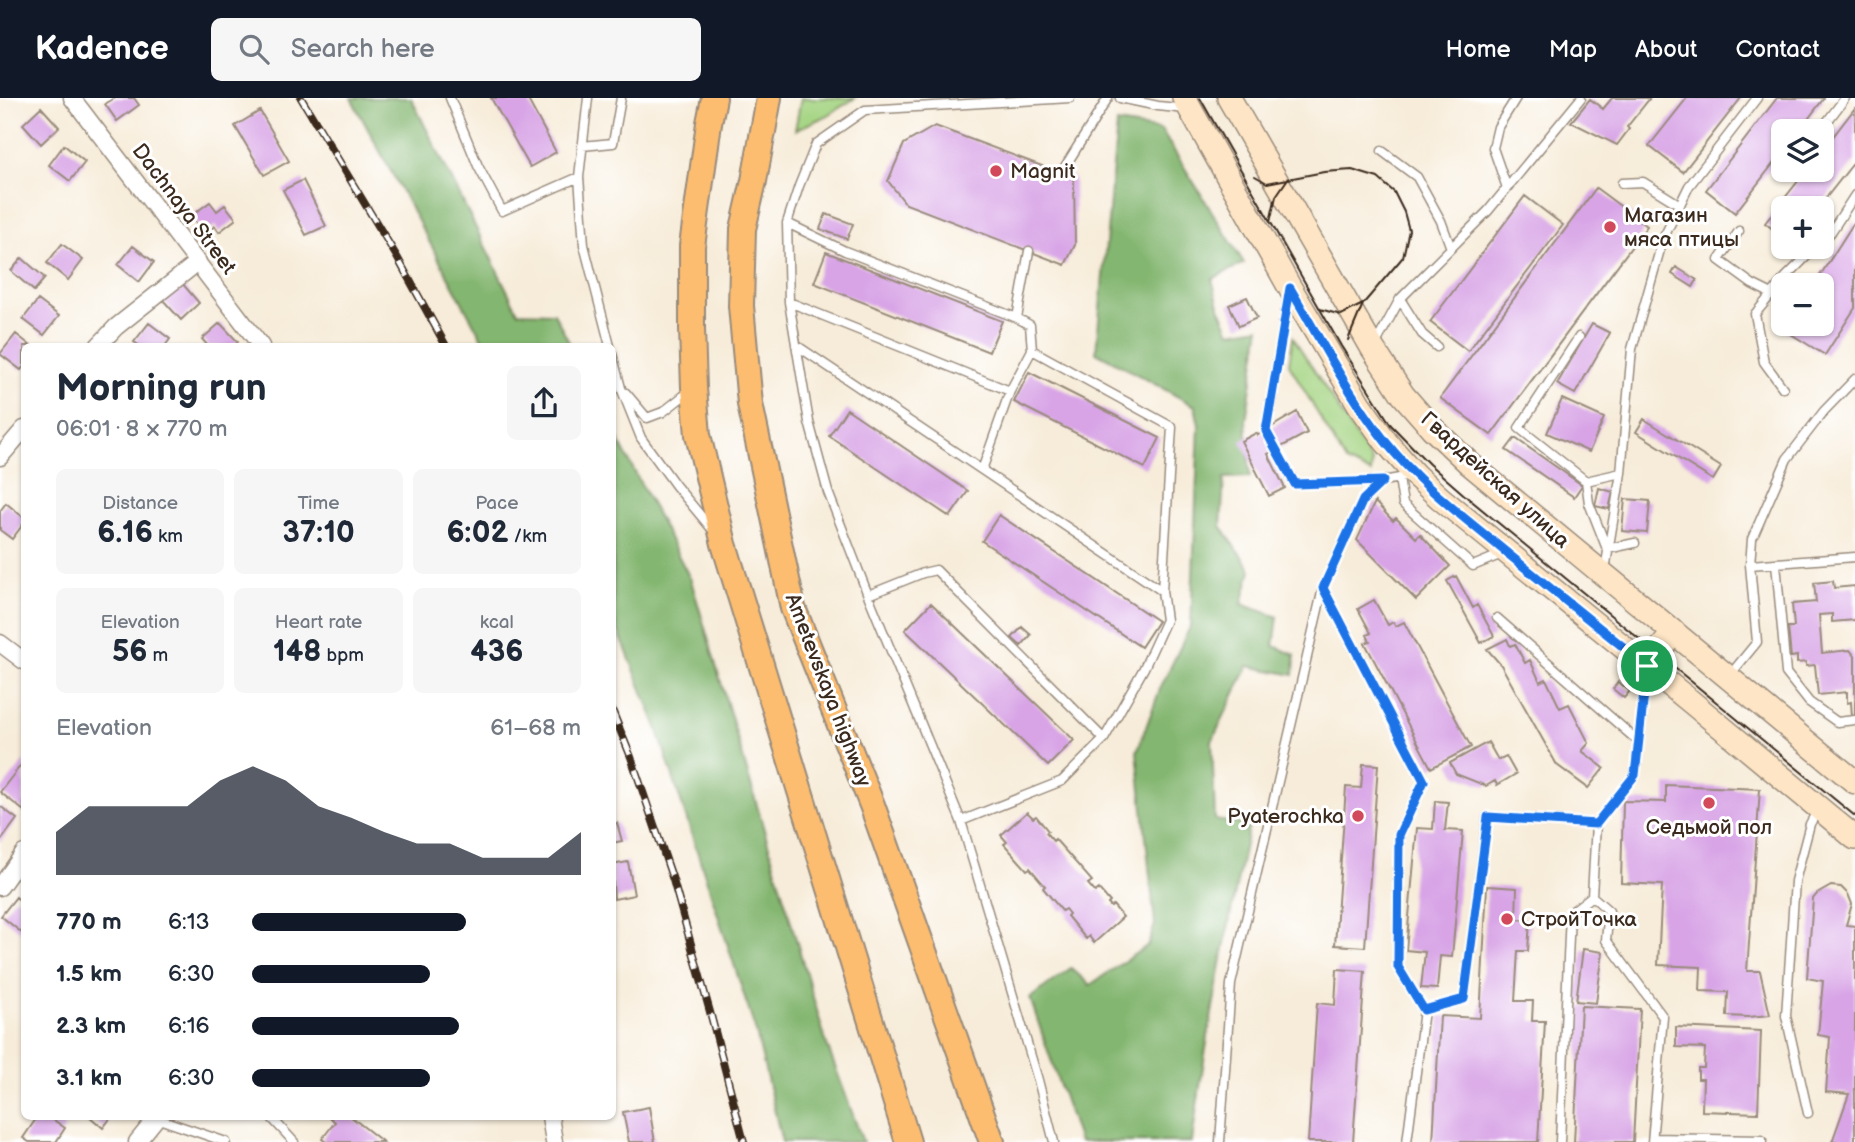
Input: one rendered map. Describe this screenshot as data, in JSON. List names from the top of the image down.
{
  "streets": {
    "main road": ["Гвардейская улица", "Ametevskaya highway"],
    "street": ["Dachnaya Street"]
  },
  "places": [
    "Magnit",
    "Магазин мяса птицы",
    "Седьмой пол",
    "Pyaterochka",
    "СтройТочка"
  ],
  "page": {
    "header": "Kadence",
    "search": "Search here",
    "nav": [
      "Home",
      "Map",
      "About",
      "Contact"
    ],
    "map_buttons": ["+", "−"],
    "heading": ["Morning run", "06:01 · 8 × 770 m"],
    "stats": [
      ["Distance", "6.16 km"],
      ["Time", "37:10"],
      ["Pace", "6:02 /km"],
      ["Elevation", "56 m"],
      ["Heart rate", "148 bpm"],
      ["kcal", "436"]
    ],
    "chart": ["Elevation", "61–68 m"],
    "list": [
      {
        "name": "770 m",
        "note": "6:13"
      },
      {
        "name": "1.5 km",
        "note": "6:30"
      },
      {
        "name": "2.3 km",
        "note": "6:16"
      },
      {
        "name": "3.1 km",
        "note": "6:30"
      }
    ]
  }
}
